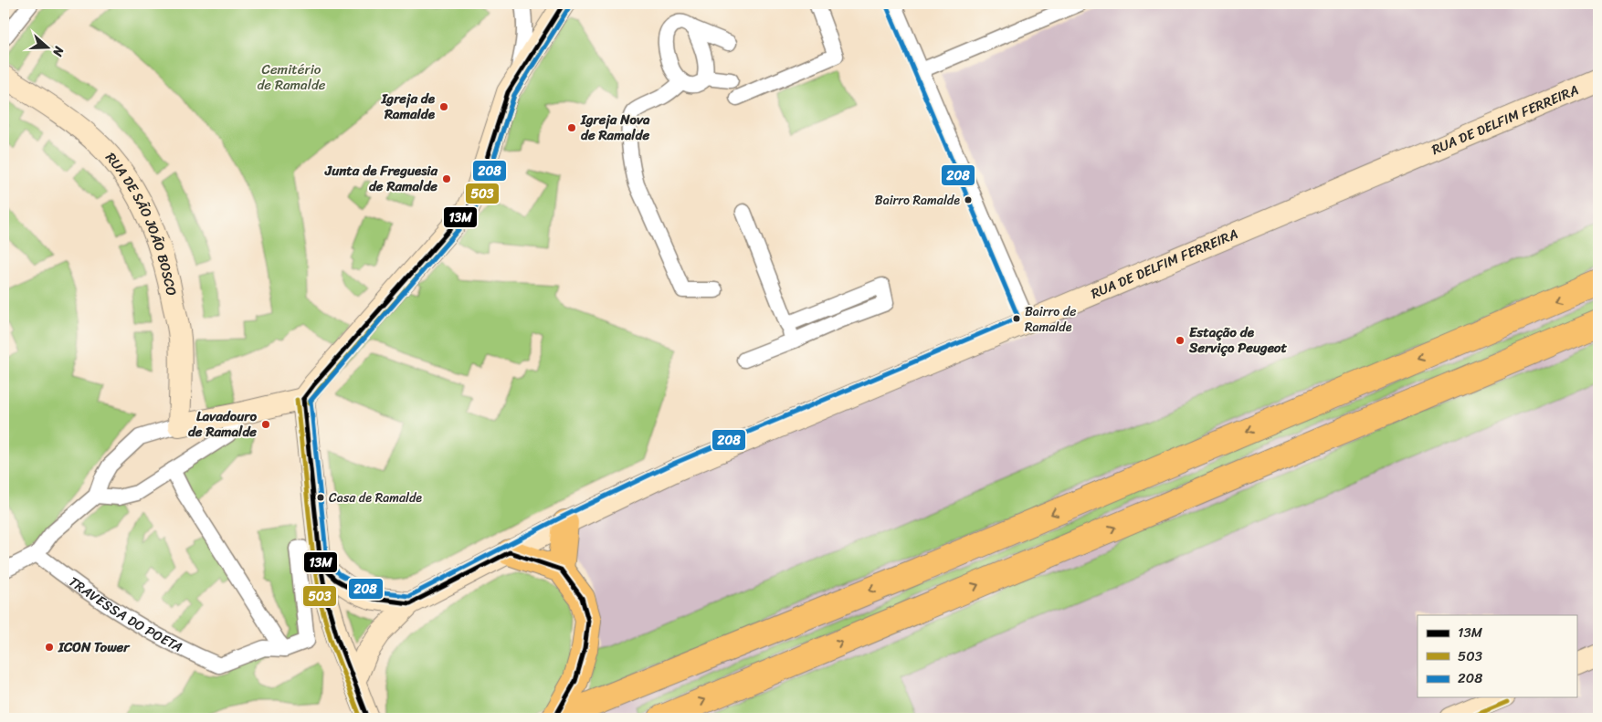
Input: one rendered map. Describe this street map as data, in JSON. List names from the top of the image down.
{
  "streets": {
    "street": ["RUA DE DELFIM FERREIRA", "RUA DE SÃO JOÃO BOSCO", "TRAVESSA DO POETA"]
  },
  "parks": ["Cemitério de Ramalde"],
  "places": [
    "Igreja de Ramalde",
    "Igreja Nova de Ramalde",
    "Junta de Freguesia de Ramalde",
    "Bairro Ramalde",
    "Bairro de Ramalde",
    "Estação de Serviço Peugeot",
    "Lavadouro de Ramalde",
    "Casa de Ramalde",
    "ICON Tower"
  ],
  "lines": ["transit line 13M", "transit line 208", "transit line 503"],
  "legend": ["13M", "503", "208"],
  "north": "right"
}
